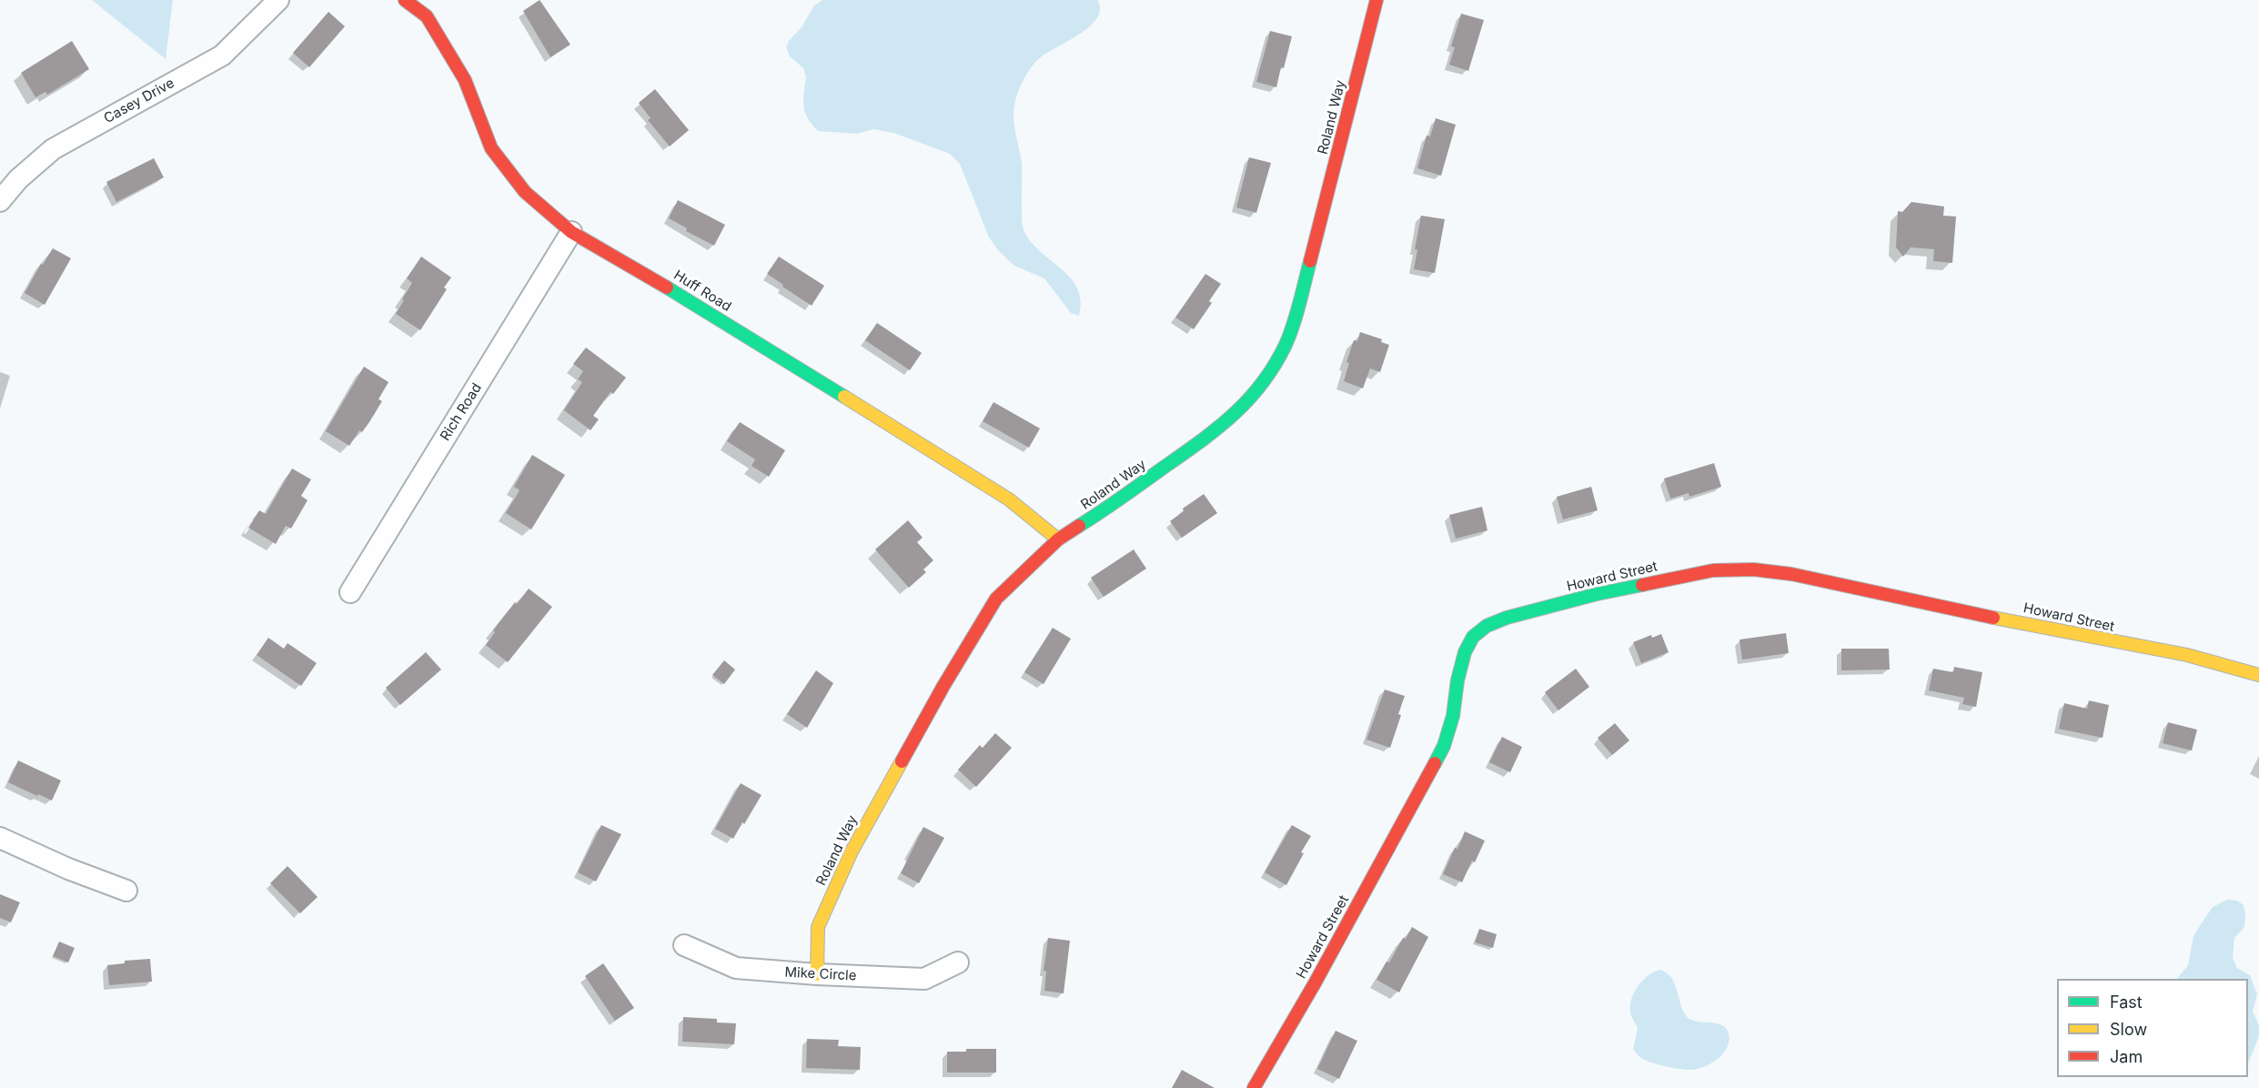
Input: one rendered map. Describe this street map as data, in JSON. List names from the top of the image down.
{
  "streets": {
    "street": [
      "Casey Drive",
      "Roland Way",
      "Huff Road",
      "Rich Road",
      "Howard Street",
      "Mike Circle"
    ]
  },
  "crossings": [
    ["Roland Way", "Huff Road"],
    ["Roland Way", "Mike Circle"],
    ["Huff Road", "Rich Road"]
  ],
  "legend": ["Fast", "Slow", "Jam"]
}
